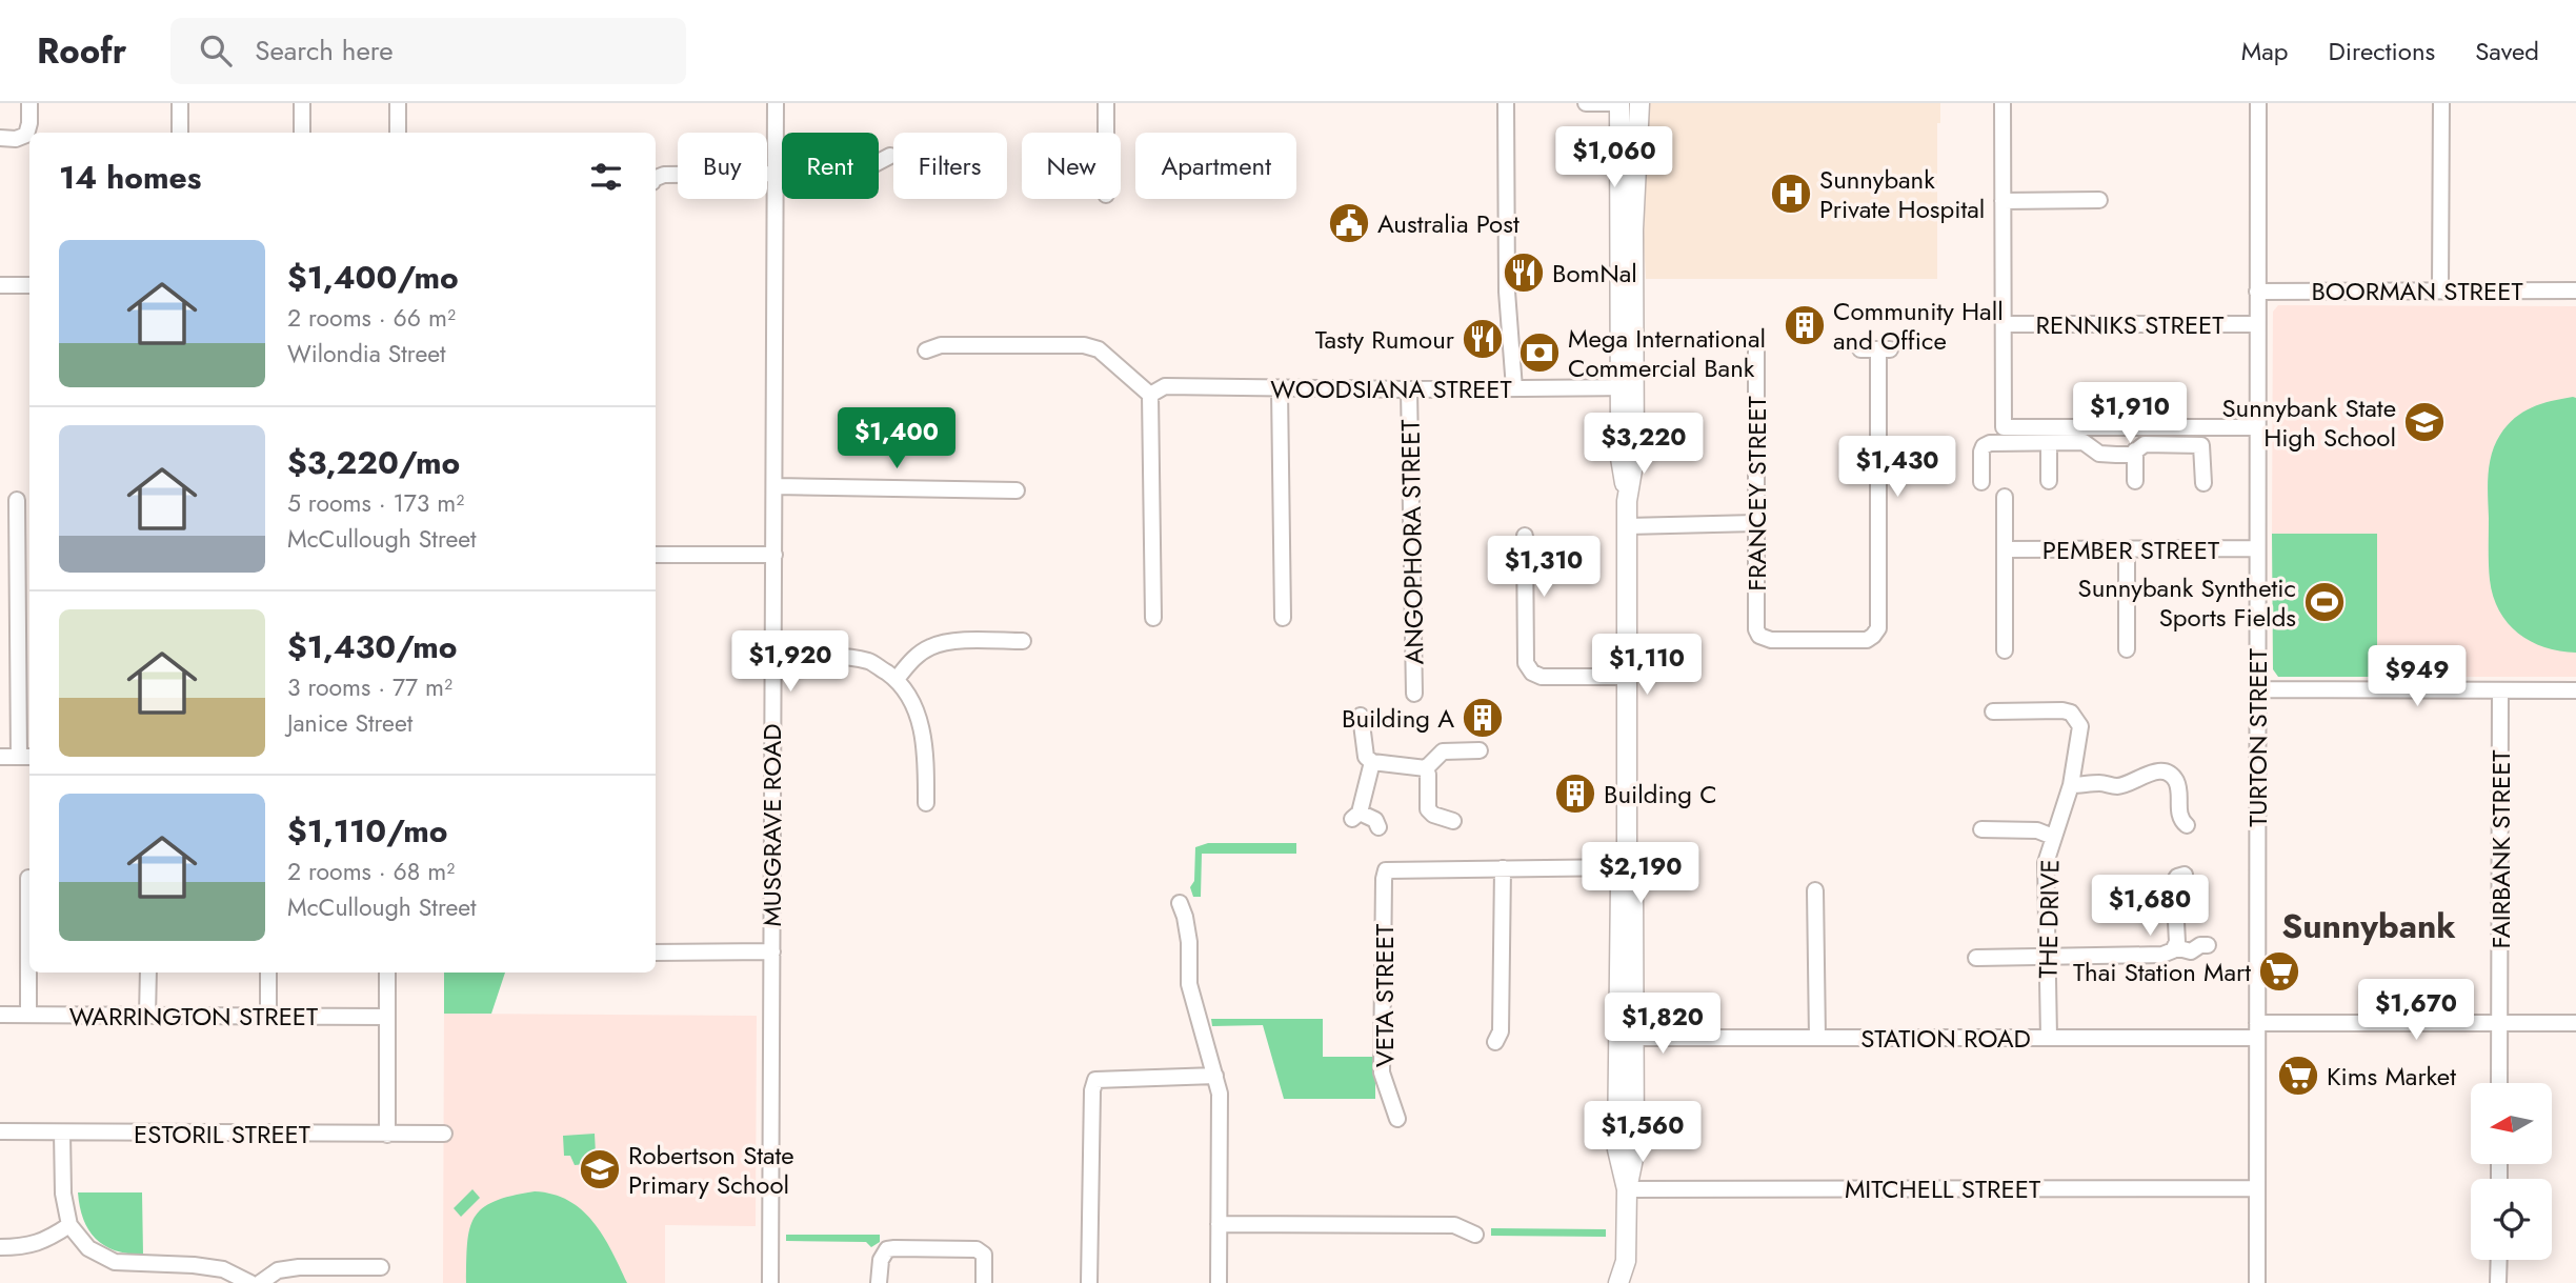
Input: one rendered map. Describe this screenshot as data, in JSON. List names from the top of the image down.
{
  "streets": {
    "street": [
      "BOORMAN STREET",
      "RENNIKS STREET",
      "WOODSIANA STREET",
      "FRANCEY STREET",
      "ANGOPHORA STREET",
      "PEMBER STREET",
      "TURTON STREET",
      "MUSGRAVE ROAD",
      "FAIRBANK STREET",
      "THE DRIVE",
      "VETA STREET",
      "WARRINGTON STREET",
      "STATION ROAD",
      "ESTORIL STREET",
      "MITCHELL STREET"
    ]
  },
  "crossings": [
    ["BOORMAN STREET", "TURTON STREET"],
    ["RENNIKS STREET", "TURTON STREET"],
    ["WOODSIANA STREET", "ANGOPHORA STREET"],
    ["PEMBER STREET", "TURTON STREET"],
    ["TURTON STREET", "STATION ROAD"],
    ["TURTON STREET", "MITCHELL STREET"],
    ["FAIRBANK STREET", "STATION ROAD"],
    ["THE DRIVE", "STATION ROAD"]
  ],
  "districts": ["Sunnybank"],
  "places": {
    "hospital": ["Sunnybank Private Hospital"],
    "public building": ["Australia Post"],
    "restaurant": ["BomNal", "Tasty Rumour"],
    "building": ["Community Hall and Office", "Building A", "Building C"],
    "bank": ["Mega International Commercial Bank"],
    "school or university": ["Sunnybank State High School", "Robertson State Primary School"],
    "sports": ["Sunnybank Synthetic Sports Fields"],
    "supermarket": ["Thai Station Mart", "Kims Market"]
  },
  "north": "left",
  "page": {
    "header": "Roofr",
    "search": "Search here",
    "nav": ["Map", "Directions", "Saved"],
    "price": [
      "$1,060",
      "$1,910",
      "$1,400",
      "$3,220",
      "$1,430",
      "$1,310",
      "$1,920",
      "$1,110",
      "$949",
      "$2,190",
      "$1,680",
      "$1,670",
      "$1,820",
      "$1,560"
    ],
    "chip": [
      "Buy",
      "Rent",
      "Filters",
      "New",
      "Apartment"
    ],
    "heading": "14 homes",
    "list": [
      {
        "name": "$1,400/mo",
        "note": "2 rooms · 66 m² · Wilondia Street"
      },
      {
        "name": "$3,220/mo",
        "note": "5 rooms · 173 m² · McCullough Street"
      },
      {
        "name": "$1,430/mo",
        "note": "3 rooms · 77 m² · Janice Street"
      },
      {
        "name": "$1,110/mo",
        "note": "2 rooms · 68 m² · McCullough Street"
      }
    ]
  }
}
